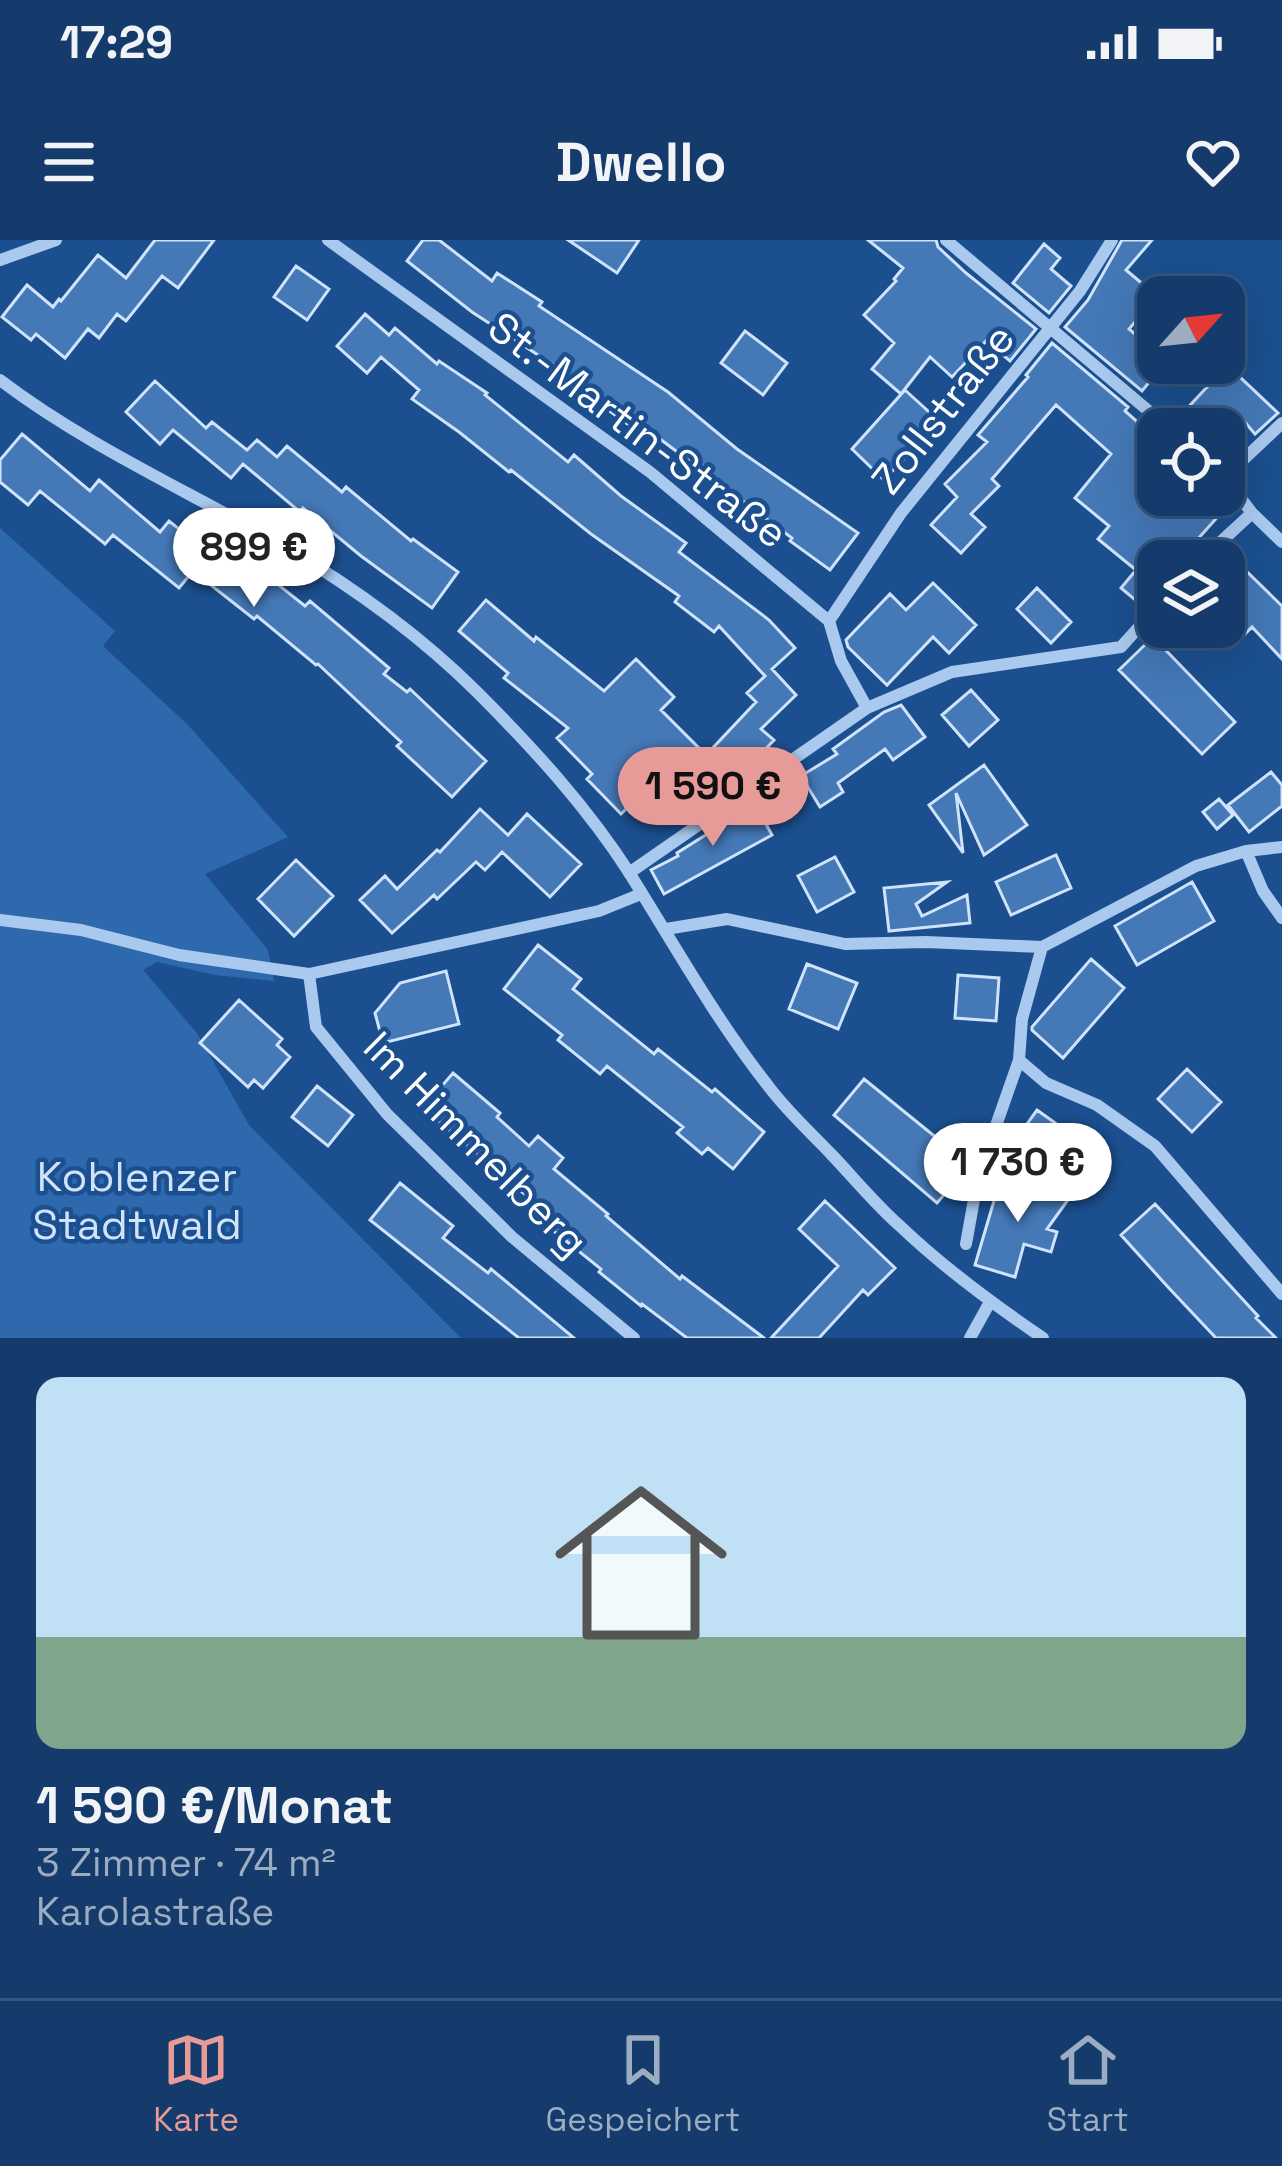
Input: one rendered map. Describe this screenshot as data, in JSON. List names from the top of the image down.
{
  "streets": {
    "street": ["Zollstraße", "St.-Martin-Straße", "Im Himmelberg"]
  },
  "crossings": [
    ["Zollstraße", "St.-Martin-Straße"]
  ],
  "parks": ["Koblenzer Stadtwald"],
  "north": "top right",
  "page": {
    "status": "17:29",
    "header": "Dwello",
    "price": ["899 €", "1 590 €", "1 730 €"],
    "list": [
      {
        "name": "1 590 €/Monat",
        "note": "3 Zimmer · 74 m² · Karolastraße"
      }
    ],
    "tabs": ["Karte", "Gespeichert", "Start"]
  }
}
